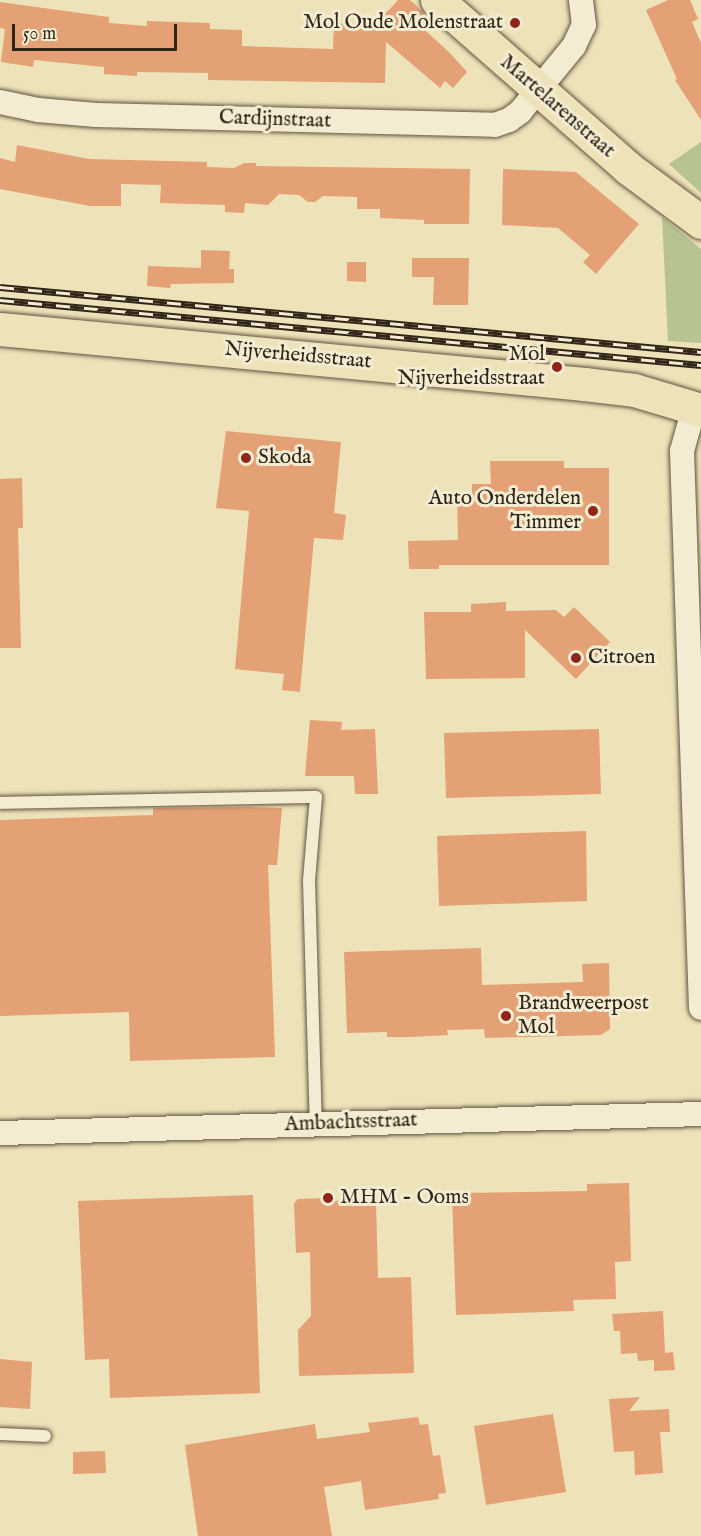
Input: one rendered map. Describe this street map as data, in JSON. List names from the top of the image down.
{
  "streets": {
    "main road": ["Martelarenstraat", "Nijverheidsstraat"],
    "street": ["Cardijnstraat", "Ambachtsstraat"]
  },
  "crossings": [
    ["Martelarenstraat", "Cardijnstraat"]
  ],
  "places": [
    "Mol Oude Molenstraat",
    "Mol Nijverheidsstraat",
    "Skoda",
    "Auto Onderdelen Timmer",
    "Citroen",
    "Brandweerpost Mol",
    "MHM - Ooms"
  ],
  "scale_bar": "50 m"
}
